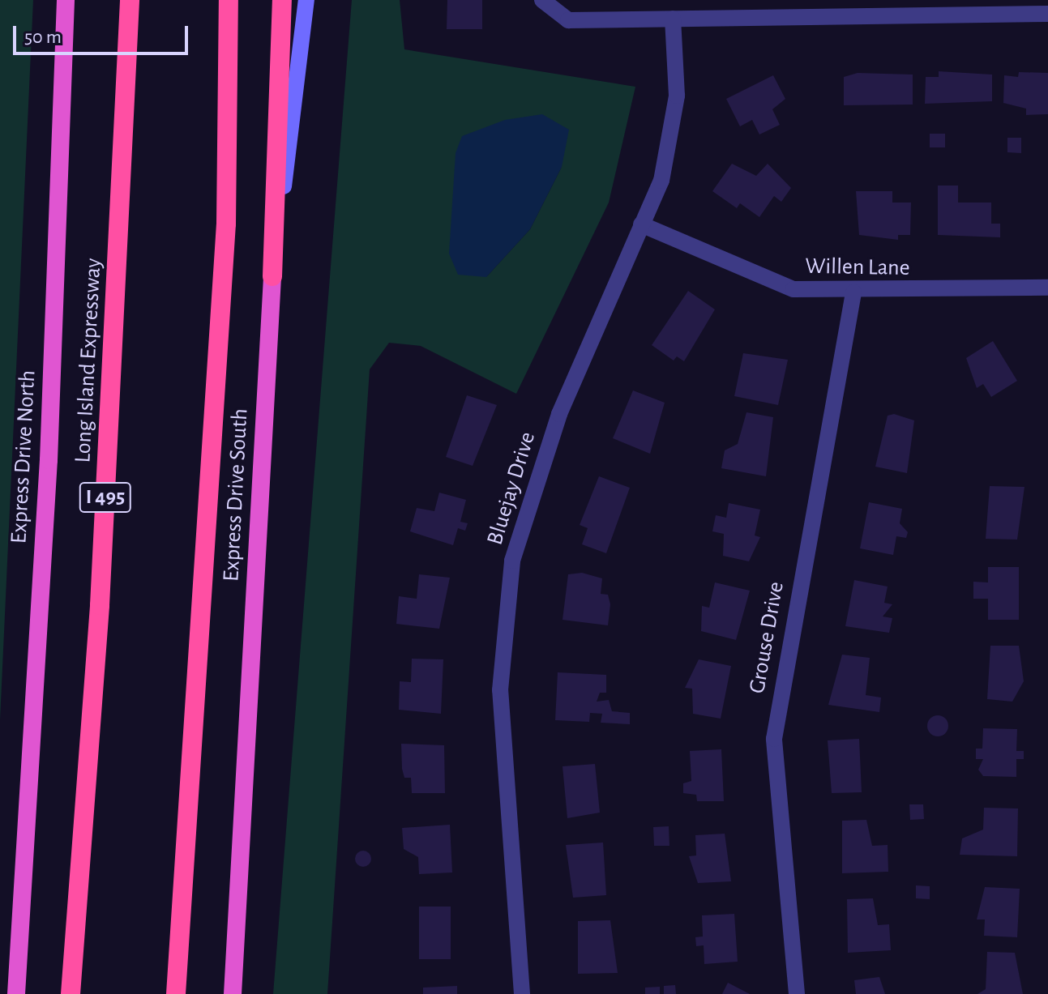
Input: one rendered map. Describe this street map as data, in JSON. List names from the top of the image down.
{
  "streets": {
    "highway": [
      "Long Island Expressway",
      "Express Drive North",
      "Express Drive South",
      "I 495"
    ],
    "street": ["Willen Lane", "Bluejay Drive", "Grouse Drive"]
  },
  "crossings": [
    ["Willen Lane", "Bluejay Drive"],
    ["Willen Lane", "Grouse Drive"]
  ],
  "scale_bar": "50 m"
}
